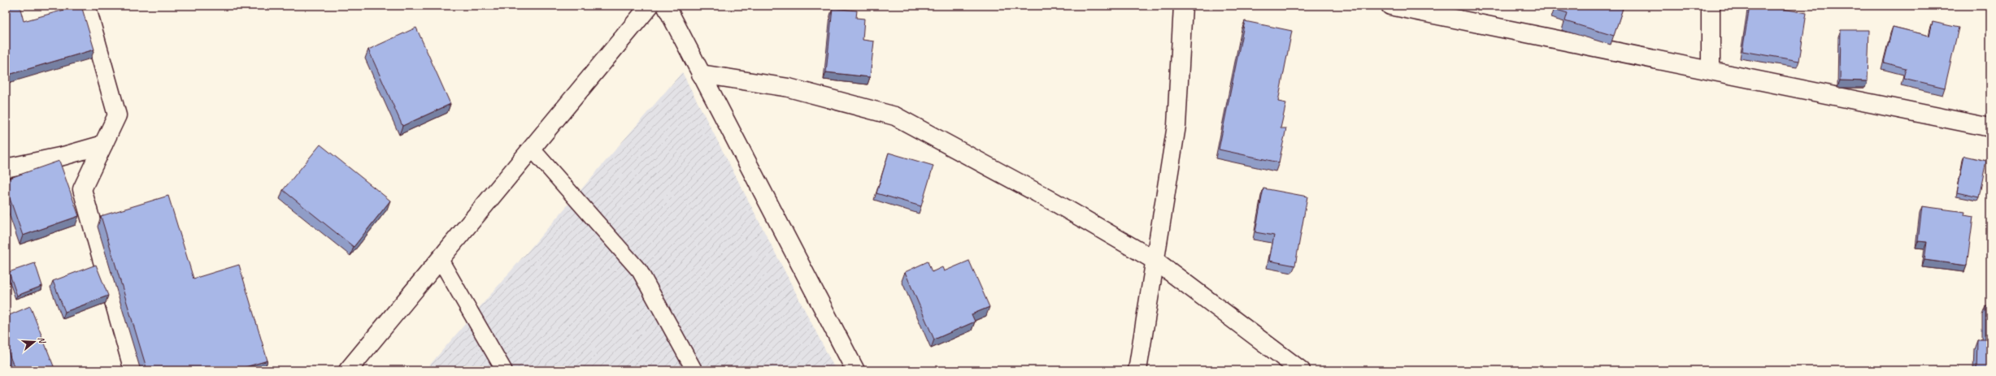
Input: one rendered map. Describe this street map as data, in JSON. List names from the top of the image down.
{
  "north": "right"
}
